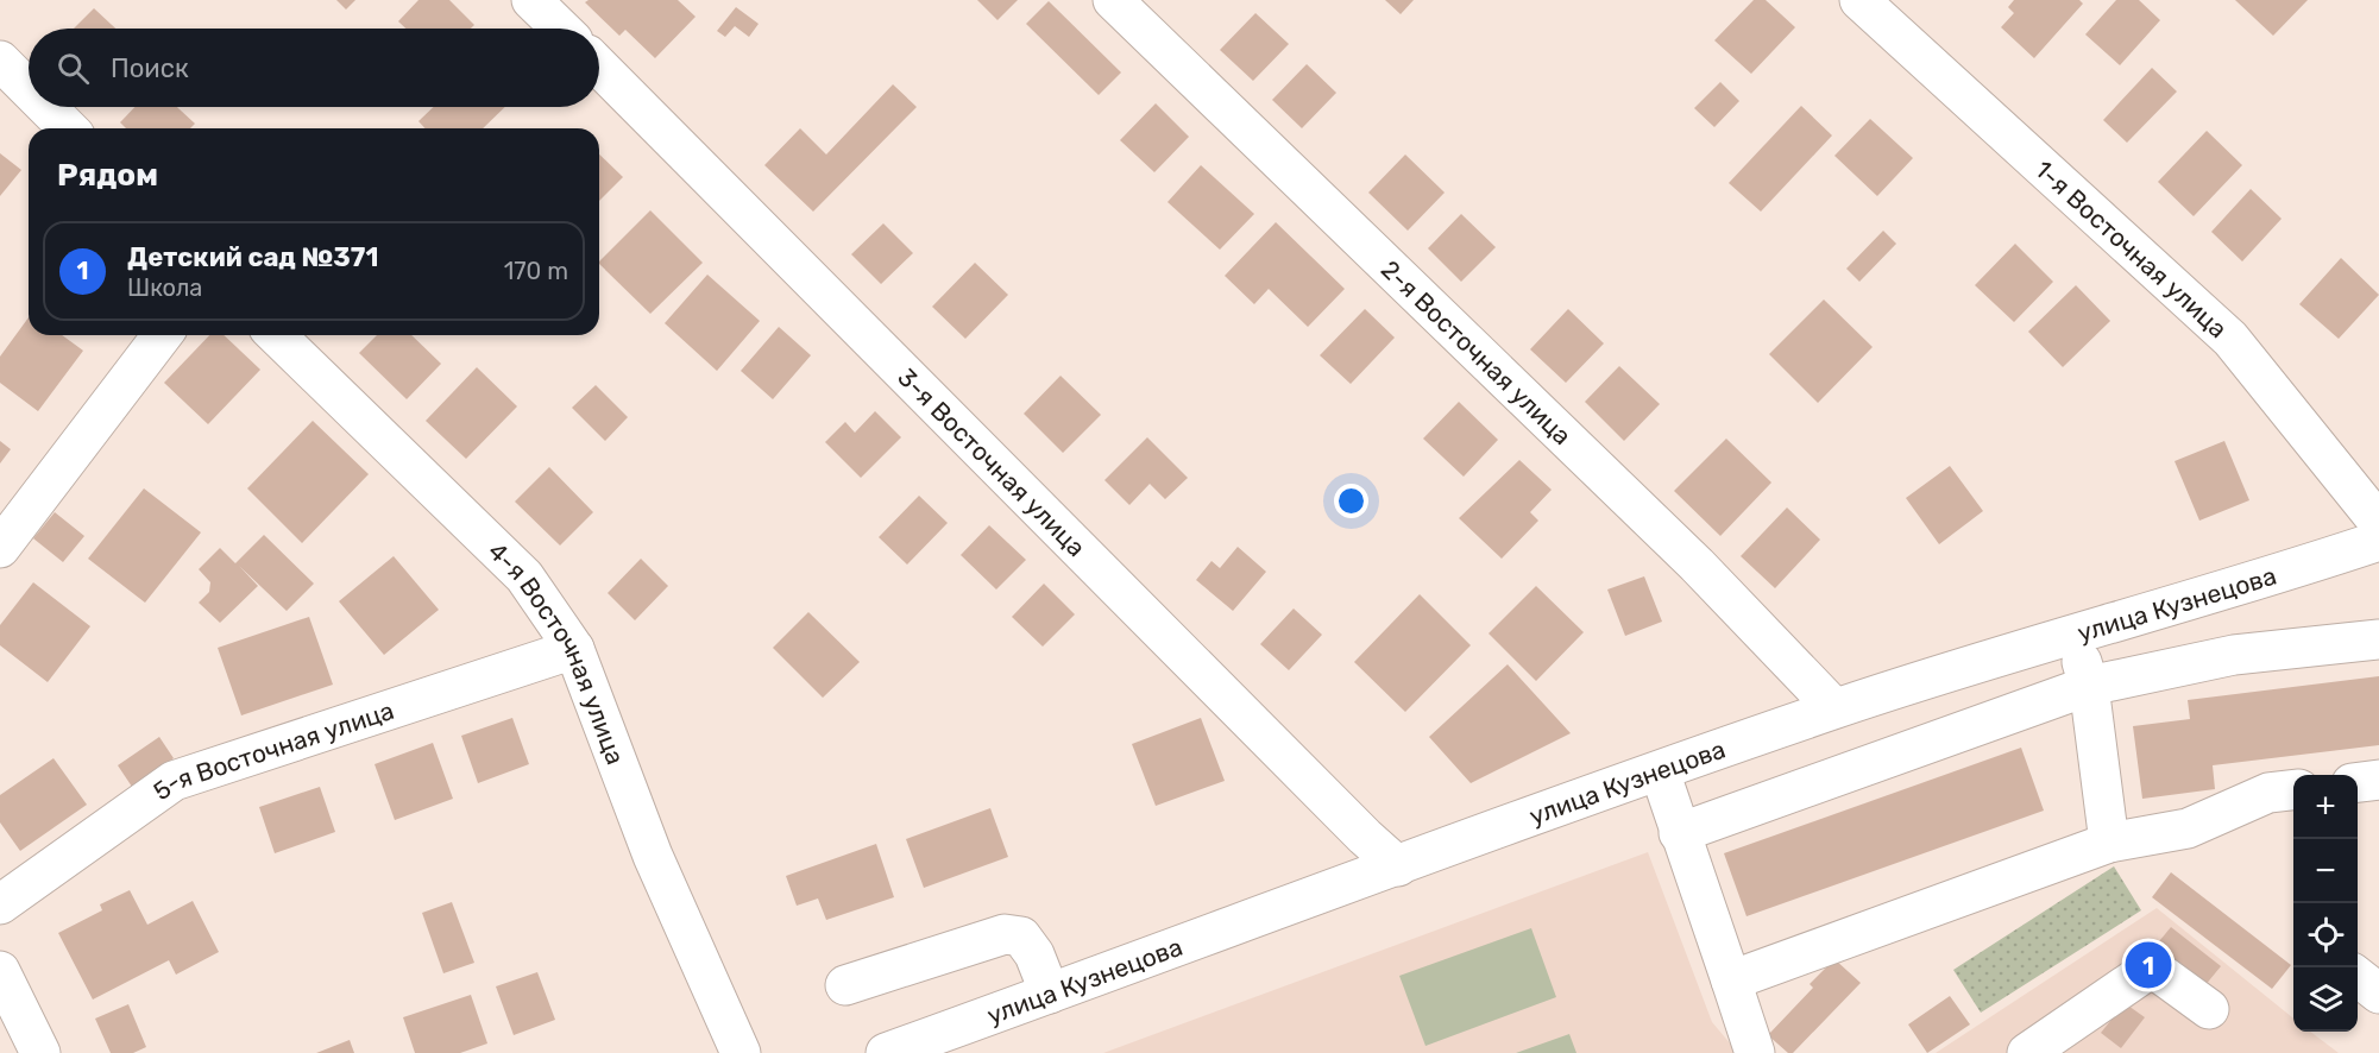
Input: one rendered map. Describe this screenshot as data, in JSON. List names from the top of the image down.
{
  "streets": {
    "street": [
      "1-я Восточная улица",
      "2-я Восточная улица",
      "3-я Восточная улица",
      "улица Кузнецова",
      "4-я Восточная улица",
      "5-я Восточная улица"
    ]
  },
  "crossings": [
    ["2-я Восточная улица", "улица Кузнецова"],
    ["3-я Восточная улица", "улица Кузнецова"],
    ["4-я Восточная улица", "5-я Восточная улица"]
  ],
  "page": {
    "search": "Поиск",
    "heading": "Рядом",
    "list": [
      {
        "mark": "1",
        "name": "Детский сад №371",
        "note": "Школа",
        "value": "170 m"
      }
    ],
    "map_buttons": ["+", "−"],
    "pins": "1"
  }
}
